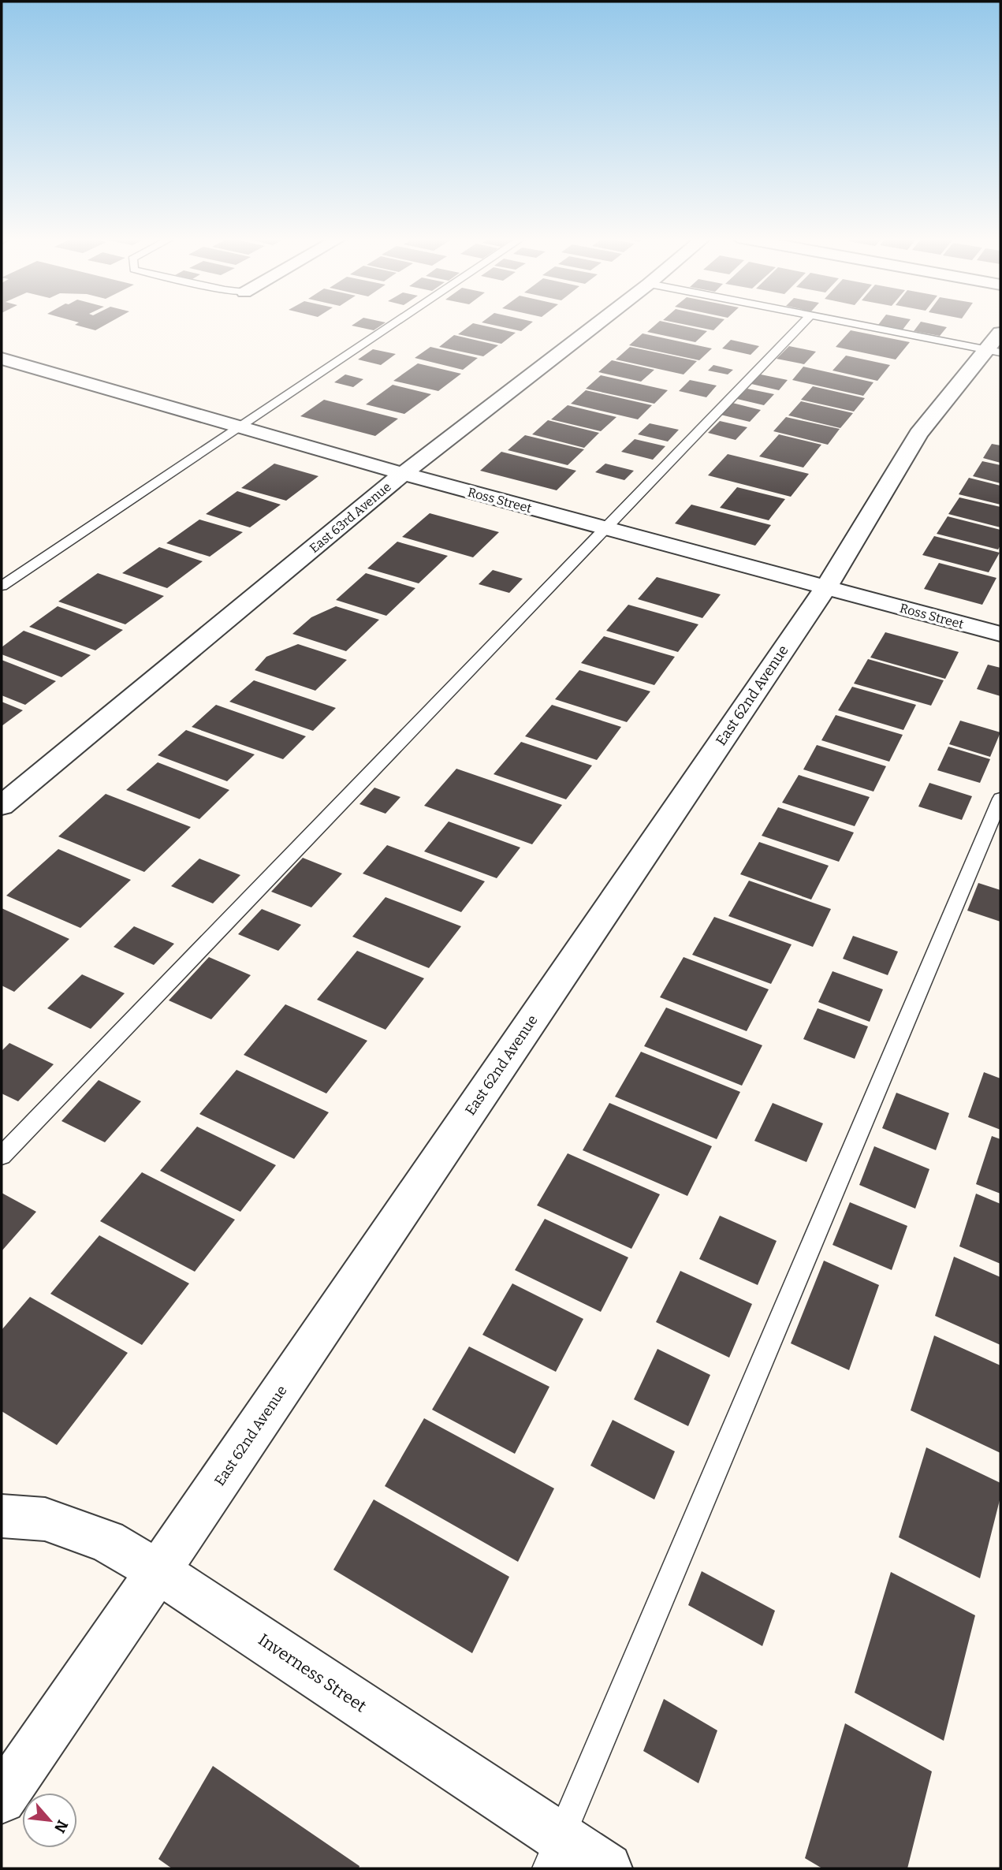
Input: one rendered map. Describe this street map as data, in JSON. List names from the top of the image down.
{
  "streets": {
    "street": [
      "Ross Street",
      "East 63rd Avenue",
      "East 62nd Avenue",
      "Inverness Street"
    ]
  },
  "crossings": [
    ["Ross Street", "East 63rd Avenue"],
    ["Ross Street", "East 62nd Avenue"],
    ["East 62nd Avenue", "Inverness Street"]
  ],
  "north": "bottom right"
}
